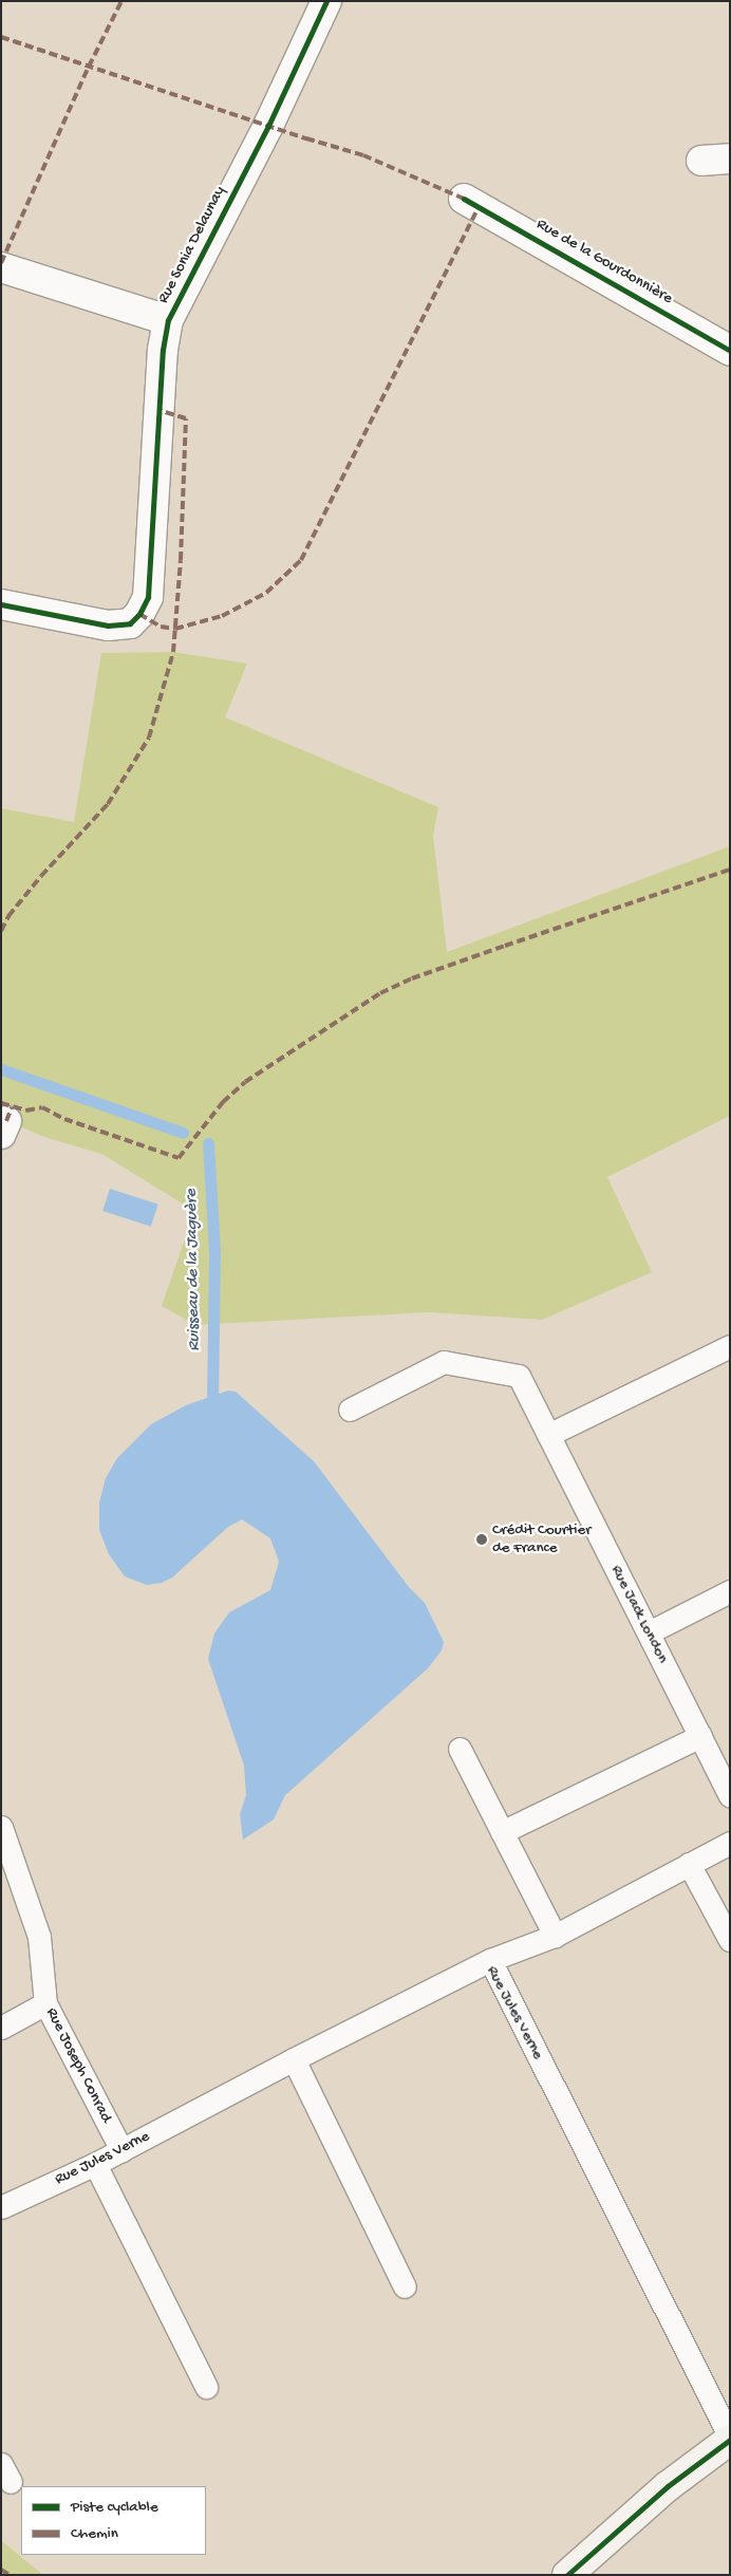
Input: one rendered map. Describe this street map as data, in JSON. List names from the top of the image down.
{
  "streets": {
    "street": ["Rue Sonia Delaunay", "Rue de la Gourdonnière"],
    "lane": ["Rue Jack London", "Rue Jules Verne", "Rue Joseph Conrad"]
  },
  "crossings": [
    ["Rue Jules Verne", "Rue Joseph Conrad"]
  ],
  "water": ["Ruisseau de la Jaguère"],
  "places": ["Crédit Courtier de France"],
  "legend": ["Piste cyclable", "Chemin"]
}
